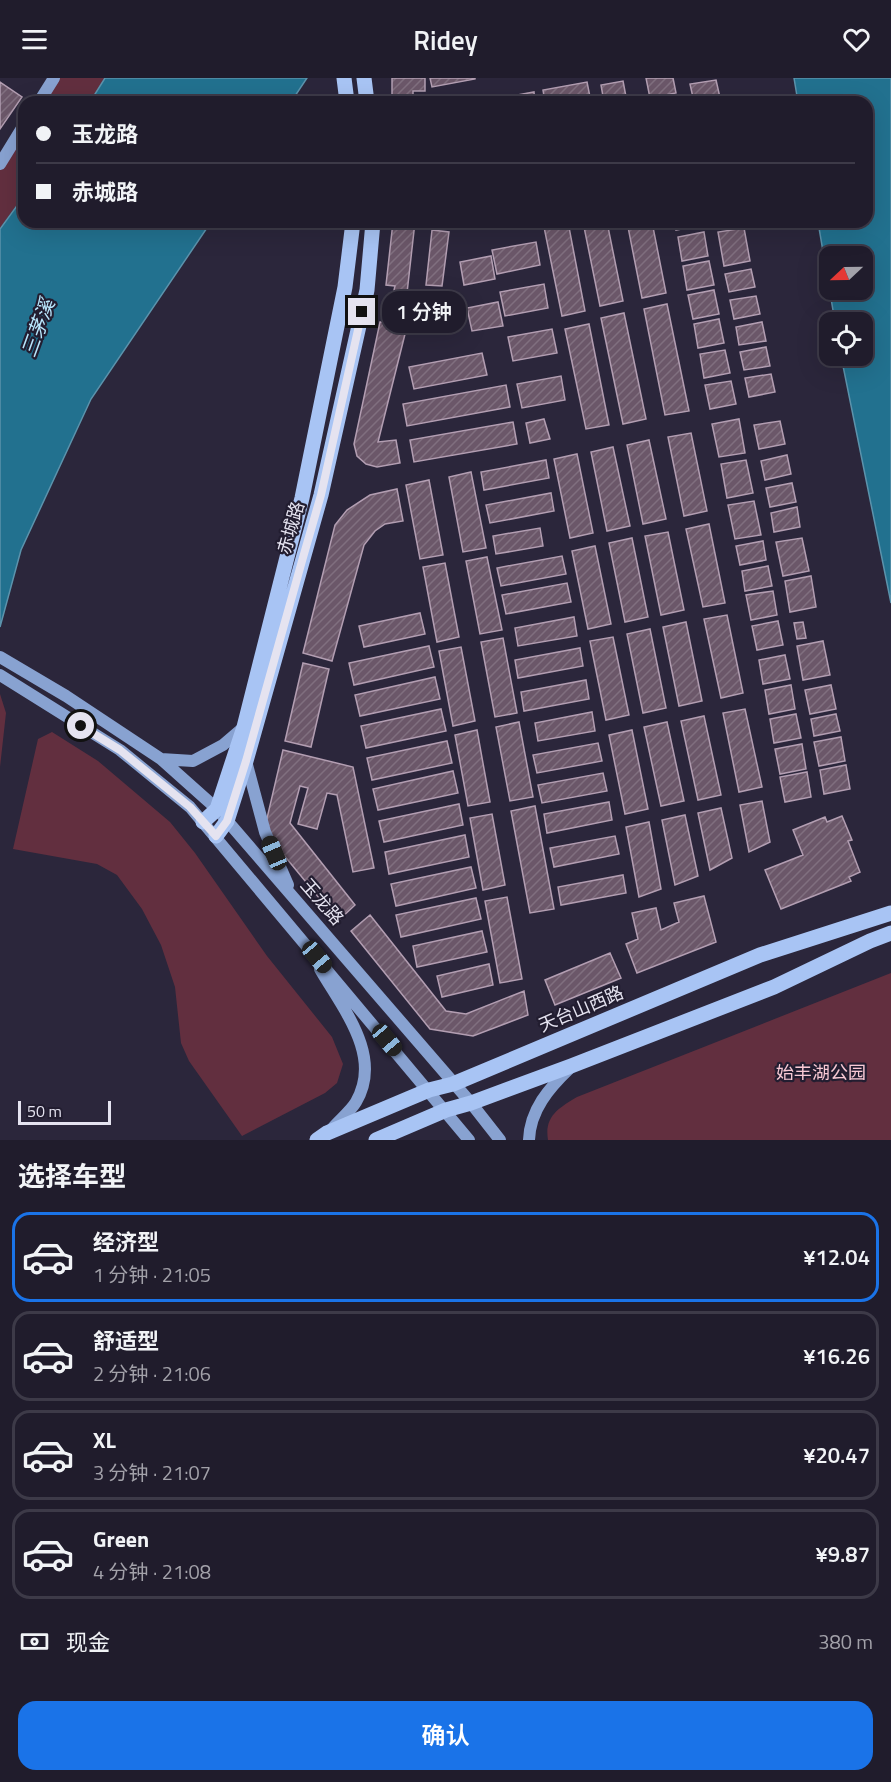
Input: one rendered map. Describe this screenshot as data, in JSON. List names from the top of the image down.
{
  "streets": {
    "main road": ["赤城路", "玉龙路", "天台山西路"]
  },
  "crossings": [
    ["赤城路", "玉龙路"],
    ["玉龙路", "天台山西路"]
  ],
  "water": ["三茅溪"],
  "parks": ["始丰湖公园"],
  "scale_bar": "50 m",
  "north": "left",
  "page": {
    "header": "Ridey",
    "banner": ["玉龙路", "赤城路"],
    "bubble": "1 分钟",
    "scale": "50 m",
    "heading": "选择车型",
    "list": [
      {
        "name": "经济型",
        "note": "1 分钟 · 21:05",
        "value": "¥12.04"
      },
      {
        "name": "舒适型",
        "note": "2 分钟 · 21:06",
        "value": "¥16.26"
      },
      {
        "name": "XL",
        "note": "3 分钟 · 21:07",
        "value": "¥20.47"
      },
      {
        "name": "Green",
        "note": "4 分钟 · 21:08",
        "value": "¥9.87"
      }
    ],
    "pay": ["现金", "380 m"],
    "buttons": "确认"
  }
}
